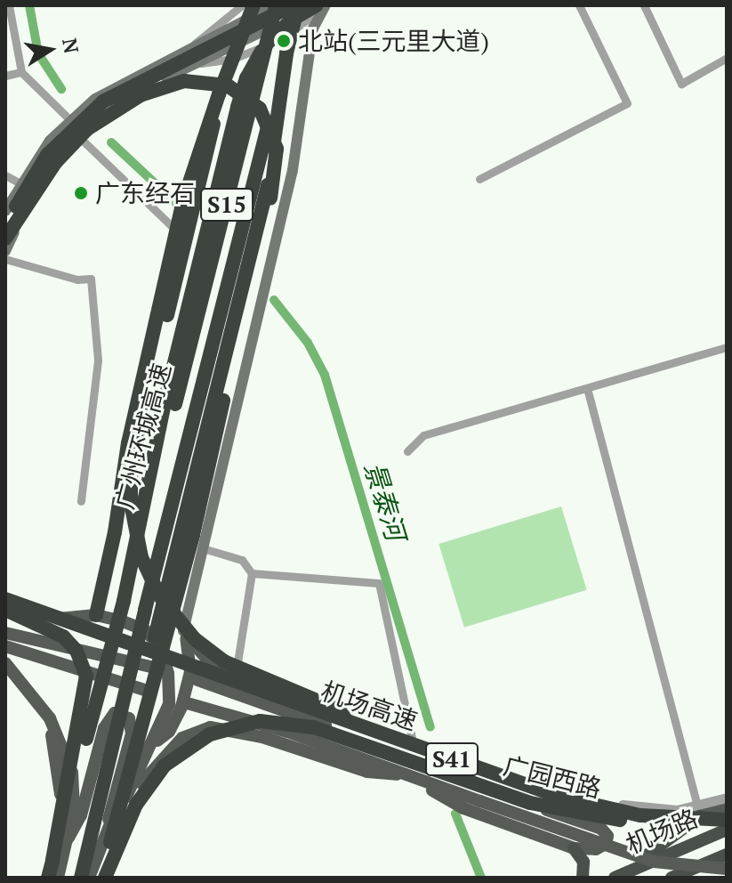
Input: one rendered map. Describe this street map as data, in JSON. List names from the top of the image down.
{
  "streets": {
    "highway": [
      "S15",
      "广州环城高速",
      "机场高速",
      "S41",
      "机场路"
    ],
    "main road": ["广园西路"]
  },
  "crossings": [
    ["机场高速", "广园西路"]
  ],
  "water": ["景泰河"],
  "places": ["北站(三元里大道)", "广东经石"],
  "north": "right"
}
